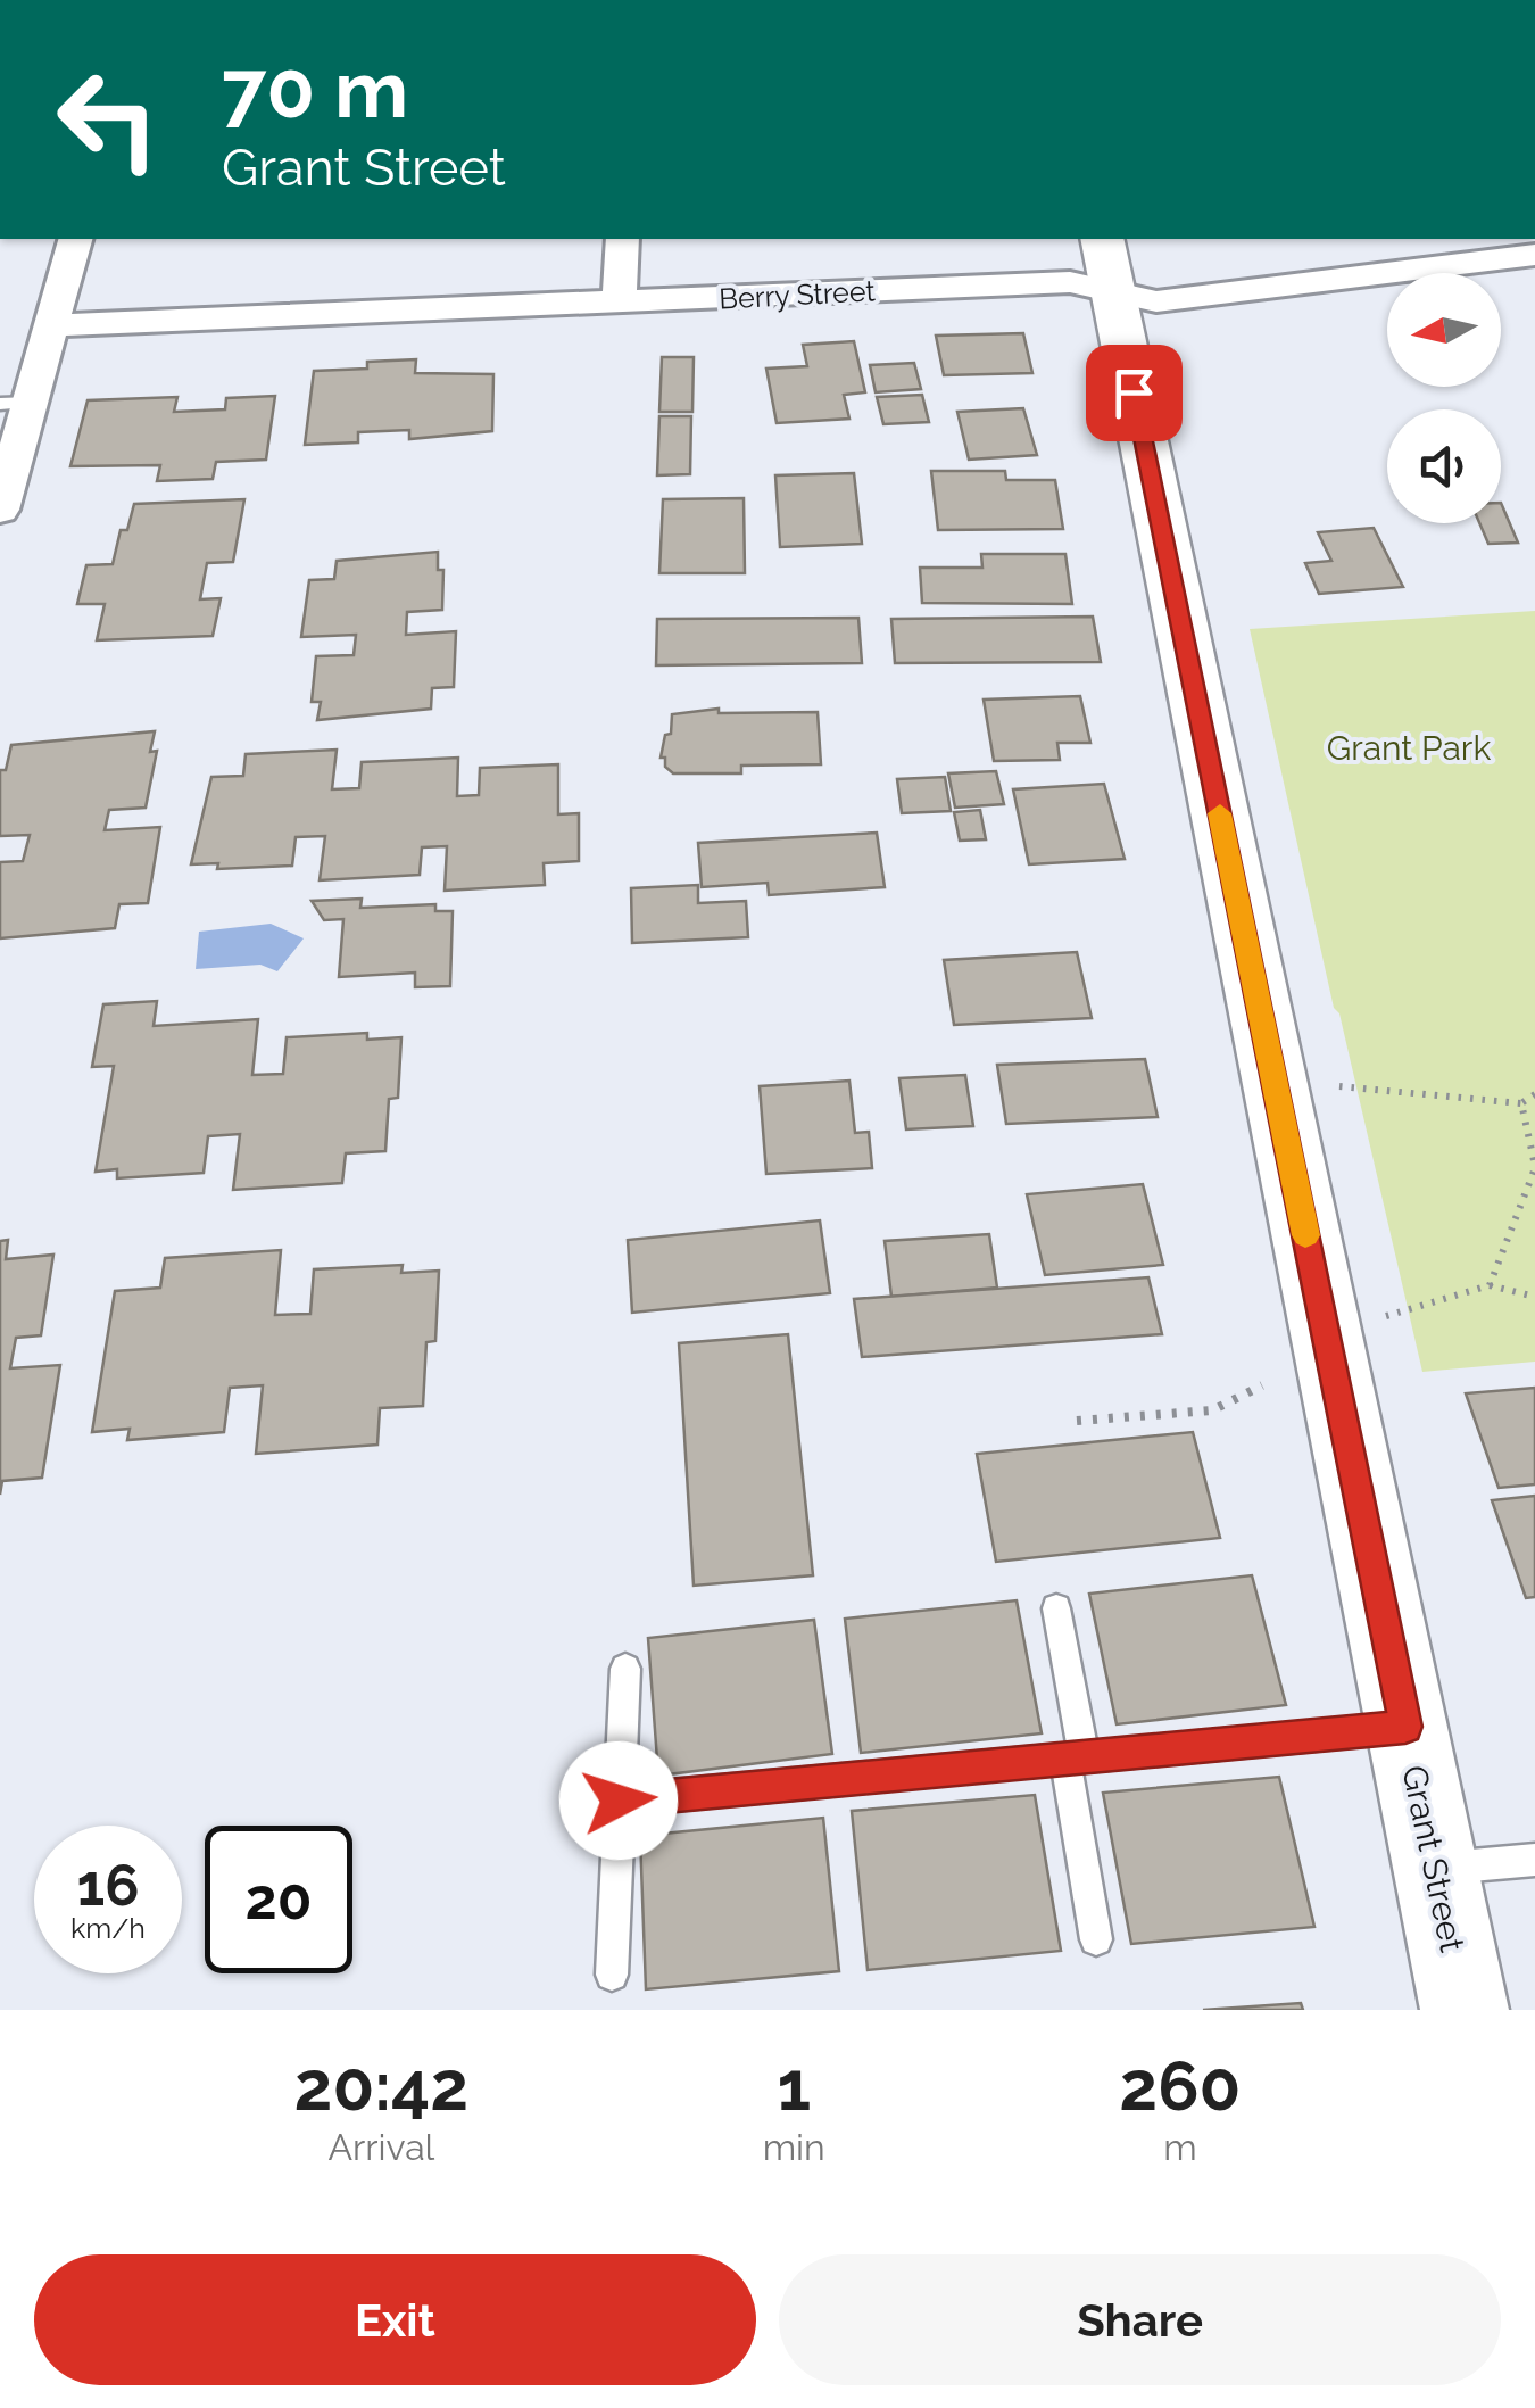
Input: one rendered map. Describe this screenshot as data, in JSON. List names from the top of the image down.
{
  "streets": {
    "street": ["Berry Street", "Grant Street"]
  },
  "crossings": [
    ["Berry Street", "Grant Street"]
  ],
  "parks": ["Grant Park"],
  "north": "left",
  "page": {
    "turn": ["70 m", "Grant Street"],
    "speed": "16 km/h",
    "limit": "20",
    "eta": [
      "20:42",
      "Arrival",
      "1",
      "min",
      "260",
      "m"
    ],
    "buttons": ["Exit", "Share"]
  }
}
